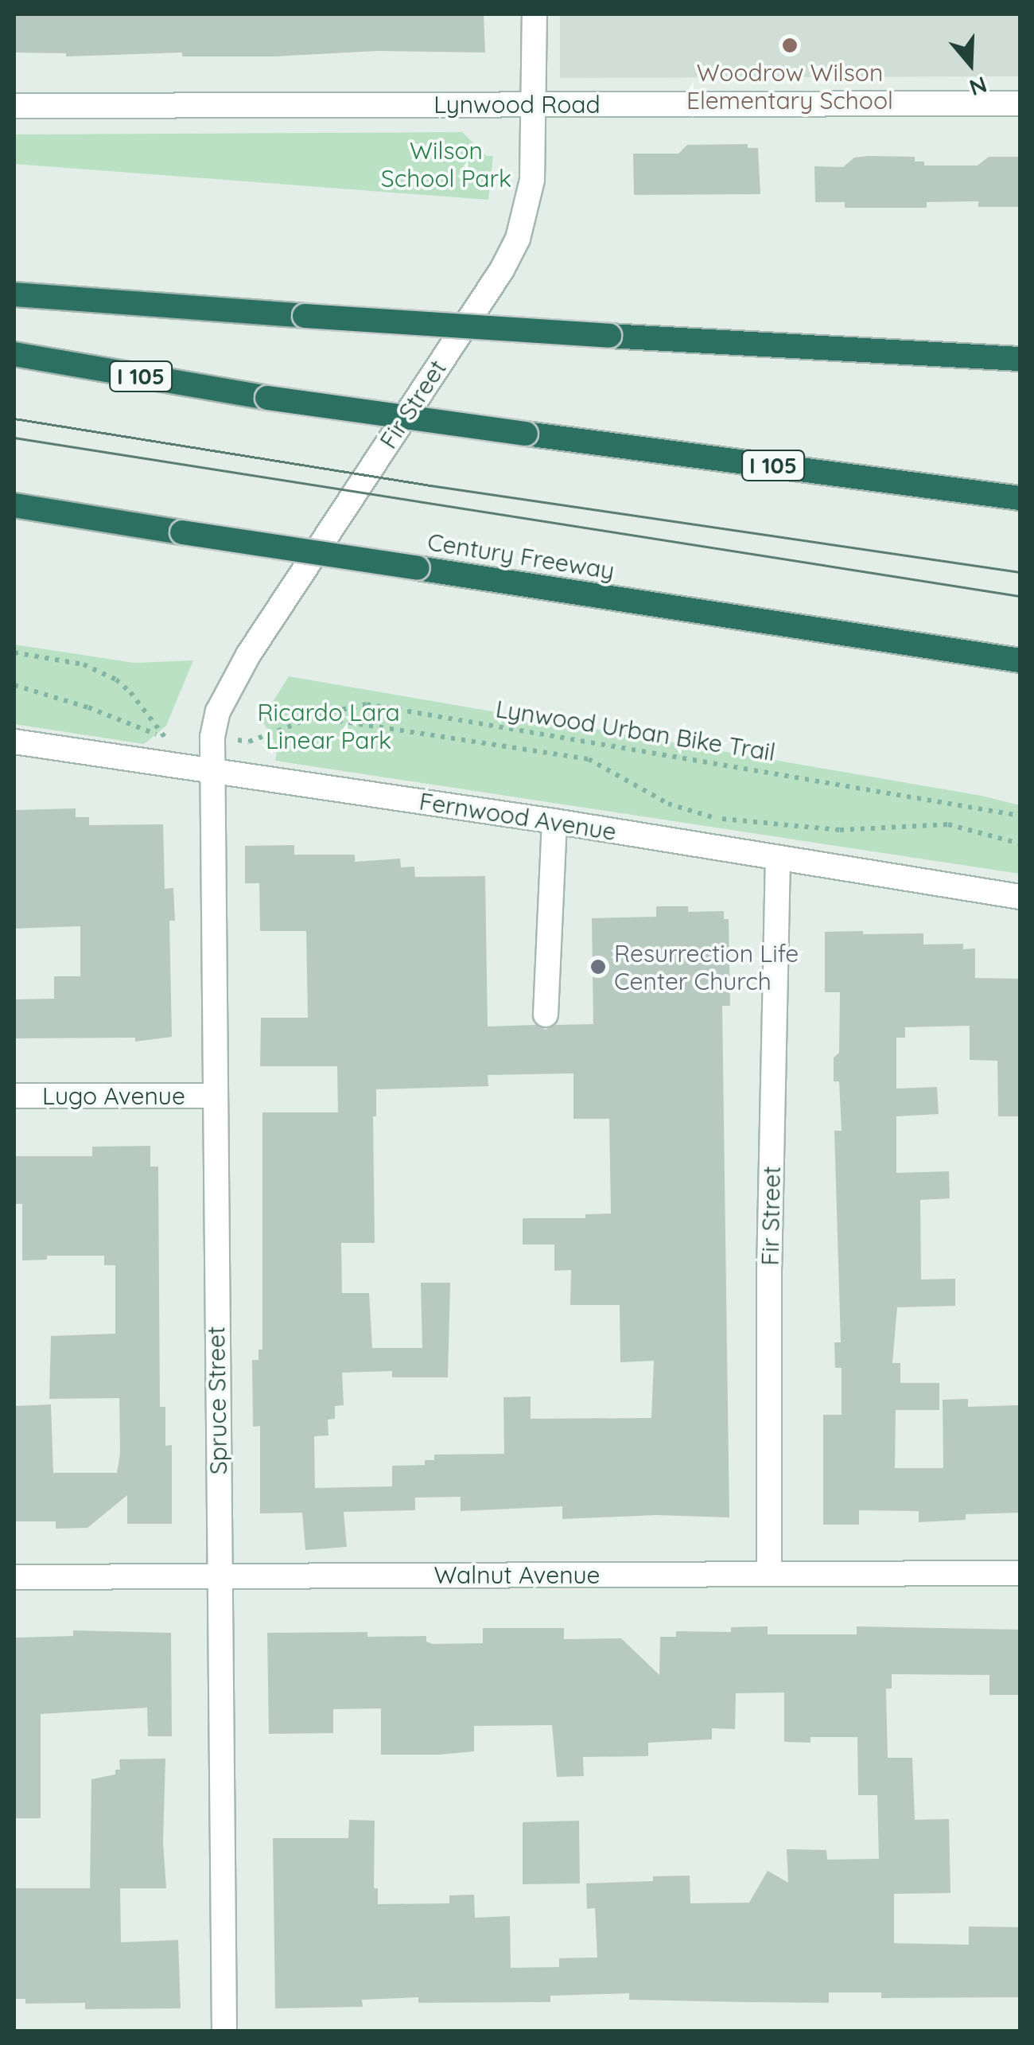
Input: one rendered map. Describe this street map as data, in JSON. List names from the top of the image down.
{
  "streets": {
    "highway": ["I 105", "Century Freeway"],
    "street": [
      "Lynwood Road",
      "Fir Street",
      "Fernwood Avenue",
      "Lugo Avenue",
      "Spruce Street",
      "Walnut Avenue"
    ],
    "path": ["Lynwood Urban Bike Trail"]
  },
  "crossings": [
    ["Lynwood Road", "Fir Street"],
    ["Fir Street", "Fernwood Avenue"],
    ["Fir Street", "Spruce Street"],
    ["Fir Street", "Walnut Avenue"],
    ["Fernwood Avenue", "Spruce Street"],
    ["Lugo Avenue", "Spruce Street"],
    ["Spruce Street", "Walnut Avenue"]
  ],
  "parks": ["Wilson School Park", "Ricardo Lara Linear Park"],
  "places": ["Woodrow Wilson Elementary School", "Resurrection Life Center Church"],
  "north": "bottom"
}
